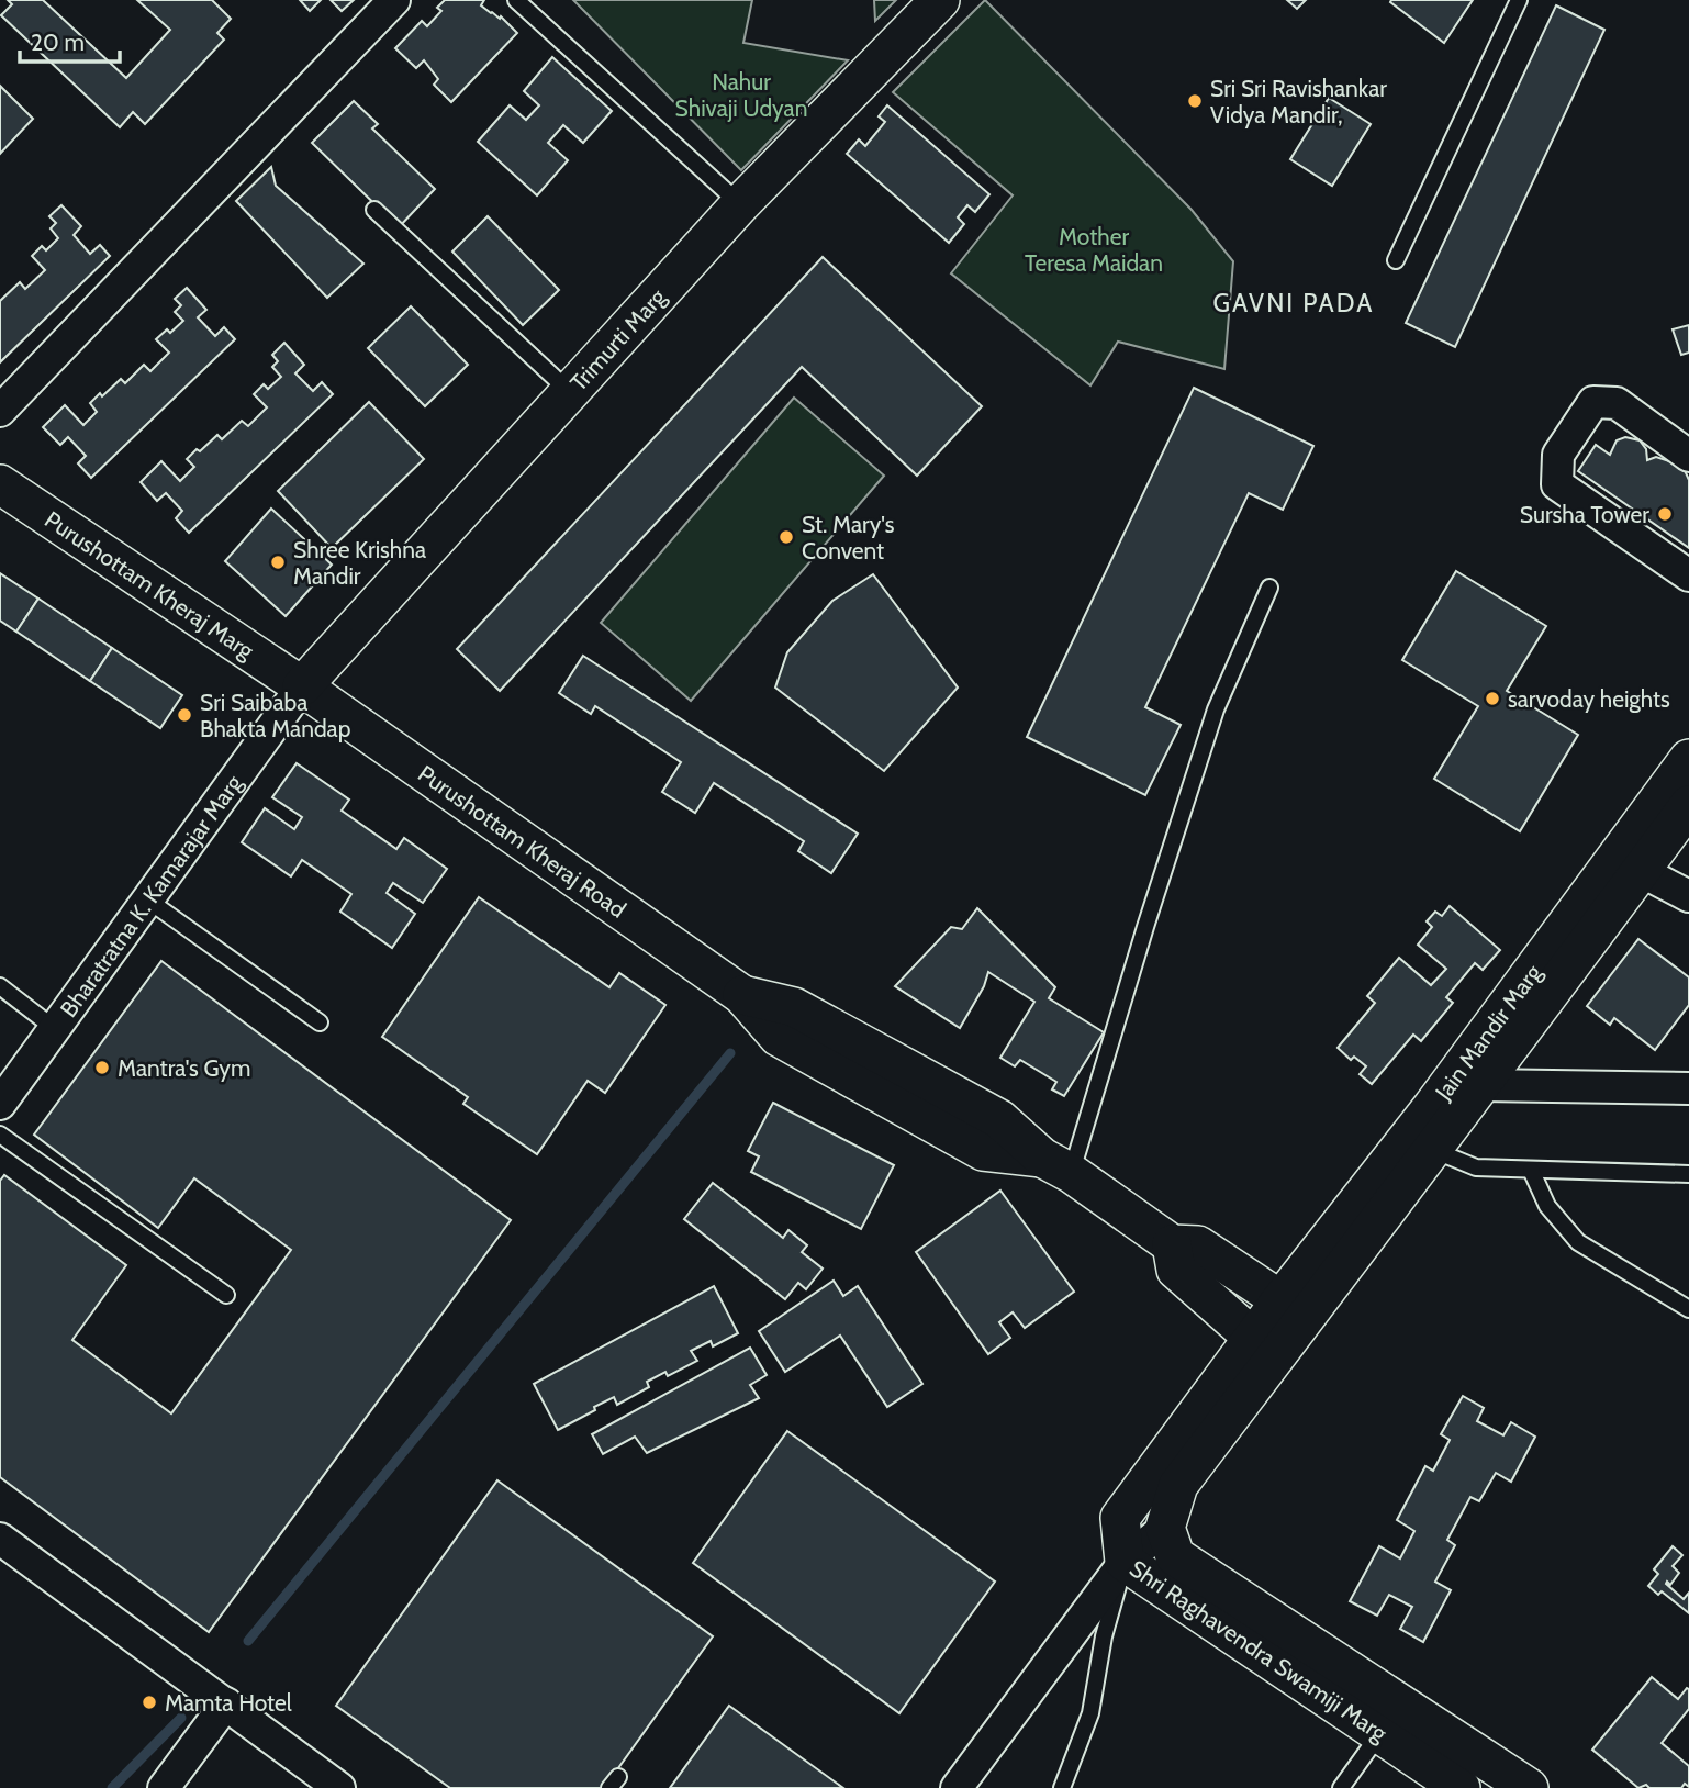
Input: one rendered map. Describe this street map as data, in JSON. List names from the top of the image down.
{
  "streets": {
    "street": [
      "Trimurti Marg",
      "Purushottam Kheraj Marg",
      "Purushottam Kheraj Road",
      "Bharatratna K. Kamarajar Marg",
      "Jain Mandir Marg",
      "Shri Raghavendra Swamiji Marg"
    ]
  },
  "crossings": [
    ["Trimurti Marg", "Purushottam Kheraj Marg"],
    ["Trimurti Marg", "Purushottam Kheraj Road"],
    ["Trimurti Marg", "Bharatratna K. Kamarajar Marg"],
    ["Purushottam Kheraj Marg", "Purushottam Kheraj Road"],
    ["Purushottam Kheraj Marg", "Bharatratna K. Kamarajar Marg"],
    ["Purushottam Kheraj Road", "Bharatratna K. Kamarajar Marg"],
    ["Purushottam Kheraj Road", "Jain Mandir Marg"],
    ["Purushottam Kheraj Road", "Shri Raghavendra Swamiji Marg"],
    ["Jain Mandir Marg", "Shri Raghavendra Swamiji Marg"]
  ],
  "districts": ["GAVNI PADA"],
  "parks": ["Nahur Shivaji Udyan", "Mother Teresa Maidan"],
  "places": [
    "Sri Sri Ravishankar Vidya Mandir,",
    "Sursha Tower",
    "St. Mary's Convent",
    "Shree Krishna Mandir",
    "sarvoday heights",
    "Sri Saibaba Bhakta Mandap",
    "Mantra's Gym",
    "Mamta Hotel"
  ],
  "scale_bar": "20 m"
}
